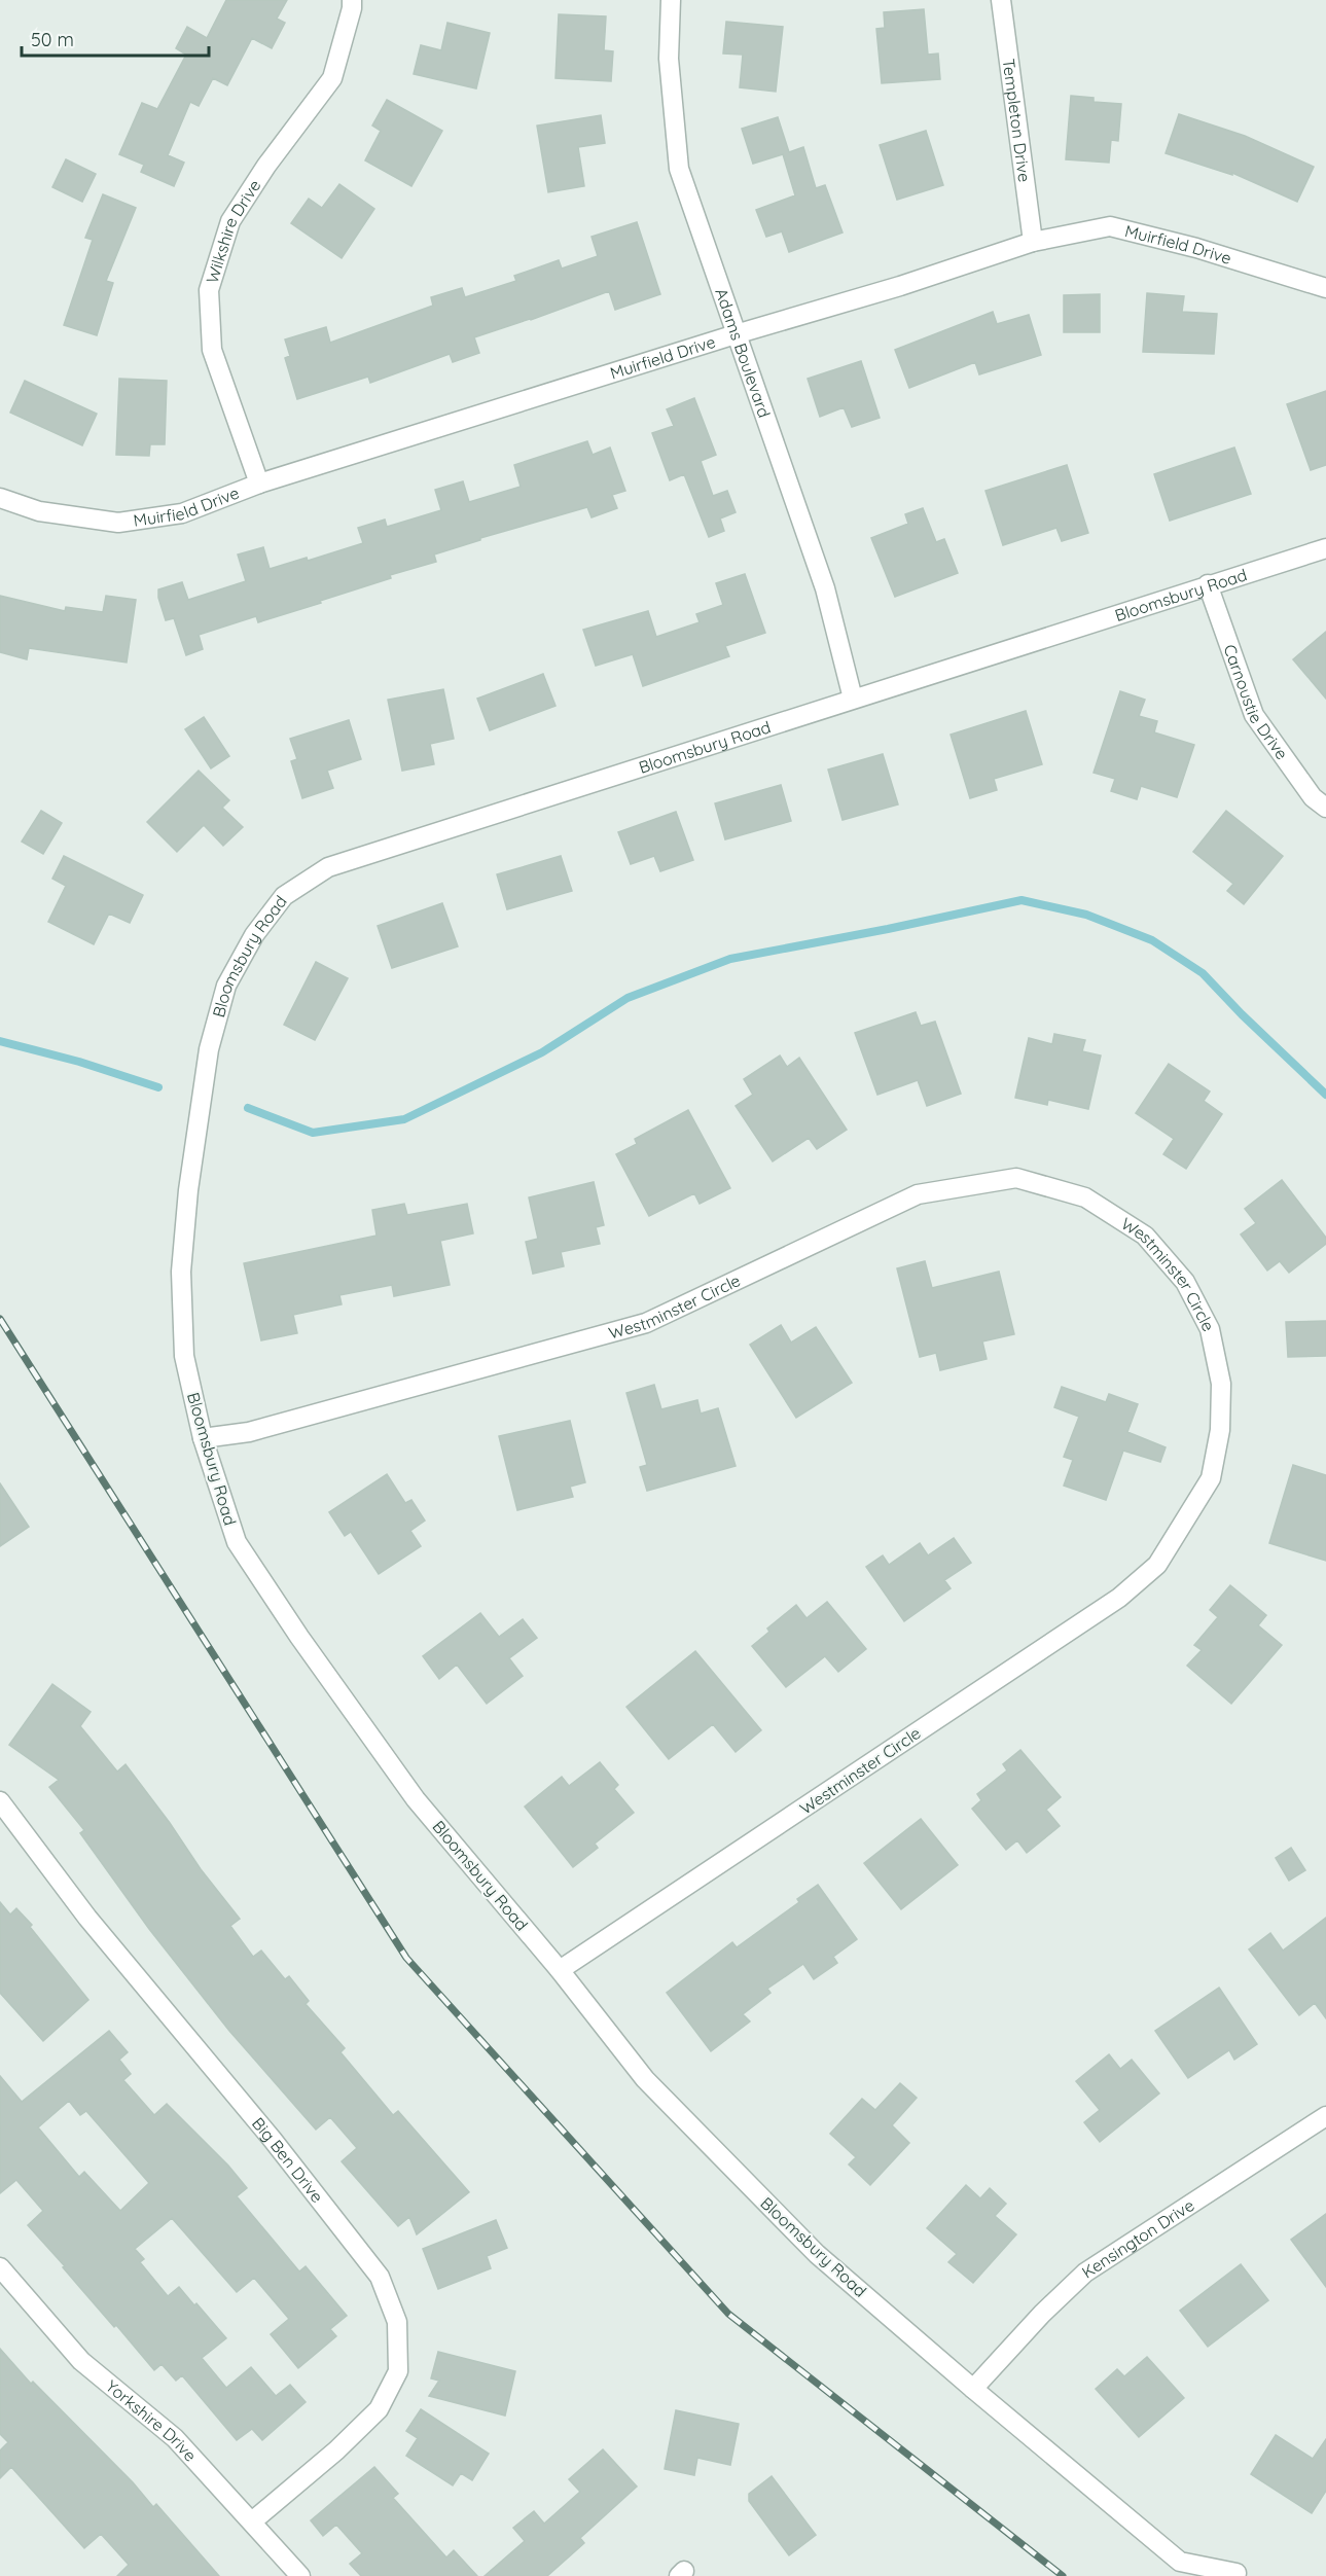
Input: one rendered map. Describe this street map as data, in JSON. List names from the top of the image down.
{
  "streets": {
    "street": [
      "Templeton Drive",
      "Wilkshire Drive",
      "Muirfield Drive",
      "Adams Boulevard",
      "Bloomsbury Road",
      "Carnoustie Drive",
      "Westminster Circle",
      "Big Ben Drive",
      "Kensington Drive",
      "Yorkshire Drive"
    ]
  },
  "crossings": [
    ["Templeton Drive", "Muirfield Drive"],
    ["Wilkshire Drive", "Muirfield Drive"],
    ["Muirfield Drive", "Adams Boulevard"],
    ["Adams Boulevard", "Bloomsbury Road"],
    ["Bloomsbury Road", "Carnoustie Drive"],
    ["Bloomsbury Road", "Westminster Circle"],
    ["Bloomsbury Road", "Kensington Drive"],
    ["Big Ben Drive", "Yorkshire Drive"]
  ],
  "scale_bar": "50 m"
}
